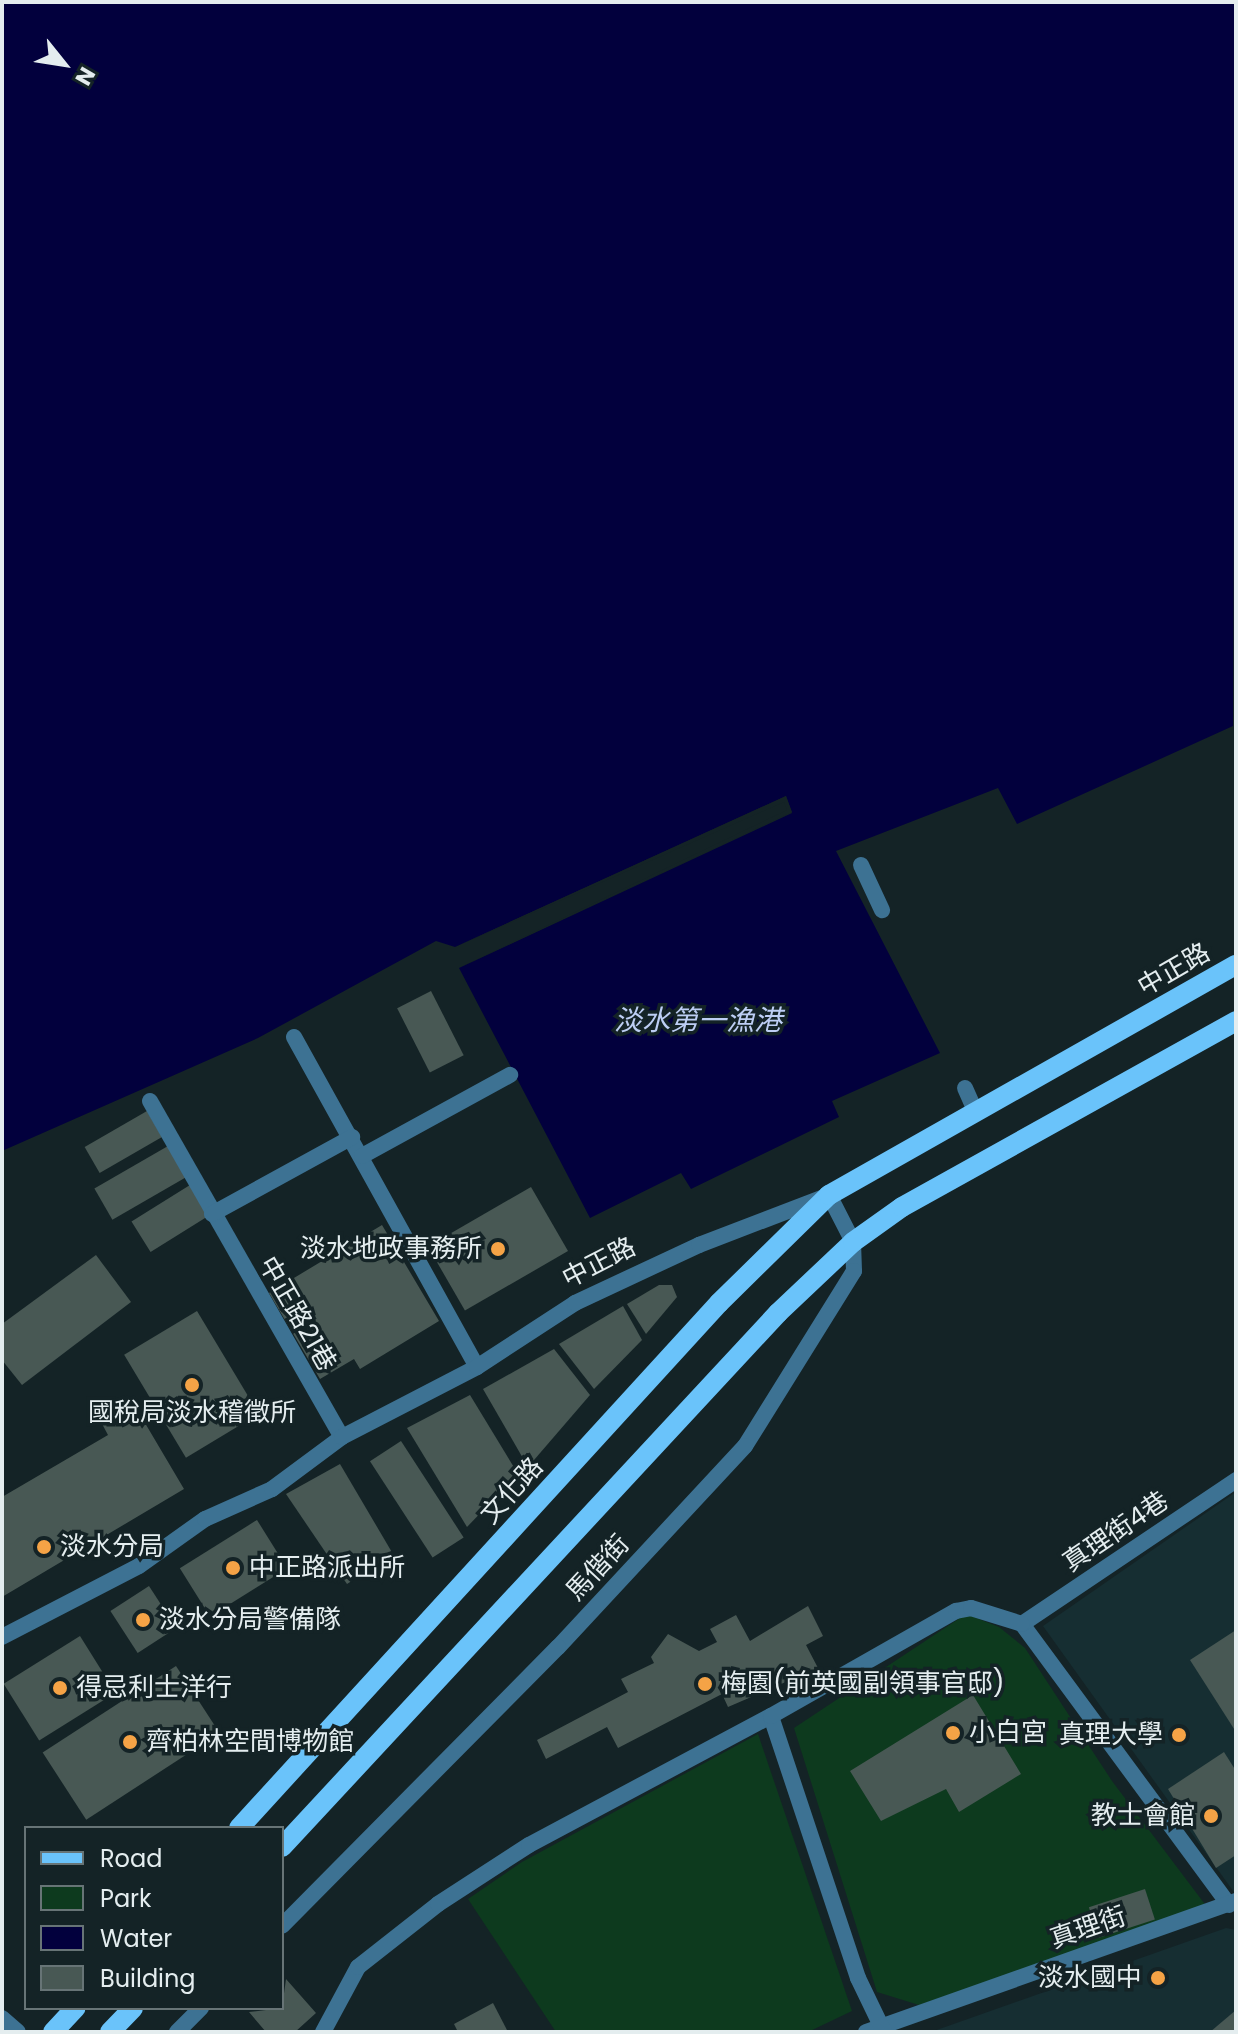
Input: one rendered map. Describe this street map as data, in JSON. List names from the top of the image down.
{
  "streets": {
    "main road": ["中正路", "文化路"],
    "street": [
      "中正路21巷",
      "真理街4巷",
      "馬偕街",
      "真理街"
    ]
  },
  "crossings": [
    ["中正路", "中正路21巷"],
    ["中正路", "文化路"]
  ],
  "water": ["淡水第一漁港"],
  "places": [
    "淡水地政事務所",
    "國稅局淡水稽徵所",
    "淡水分局",
    "中正路派出所",
    "淡水分局警備隊",
    "梅園(前英國副領事官邸)",
    "得忌利士洋行",
    "小白宮",
    "真理大學",
    "齊柏林空間博物館",
    "教士會館",
    "淡水國中"
  ],
  "legend": [
    "Road",
    "Park",
    "Water",
    "Building"
  ],
  "north": "bottom right"
}
